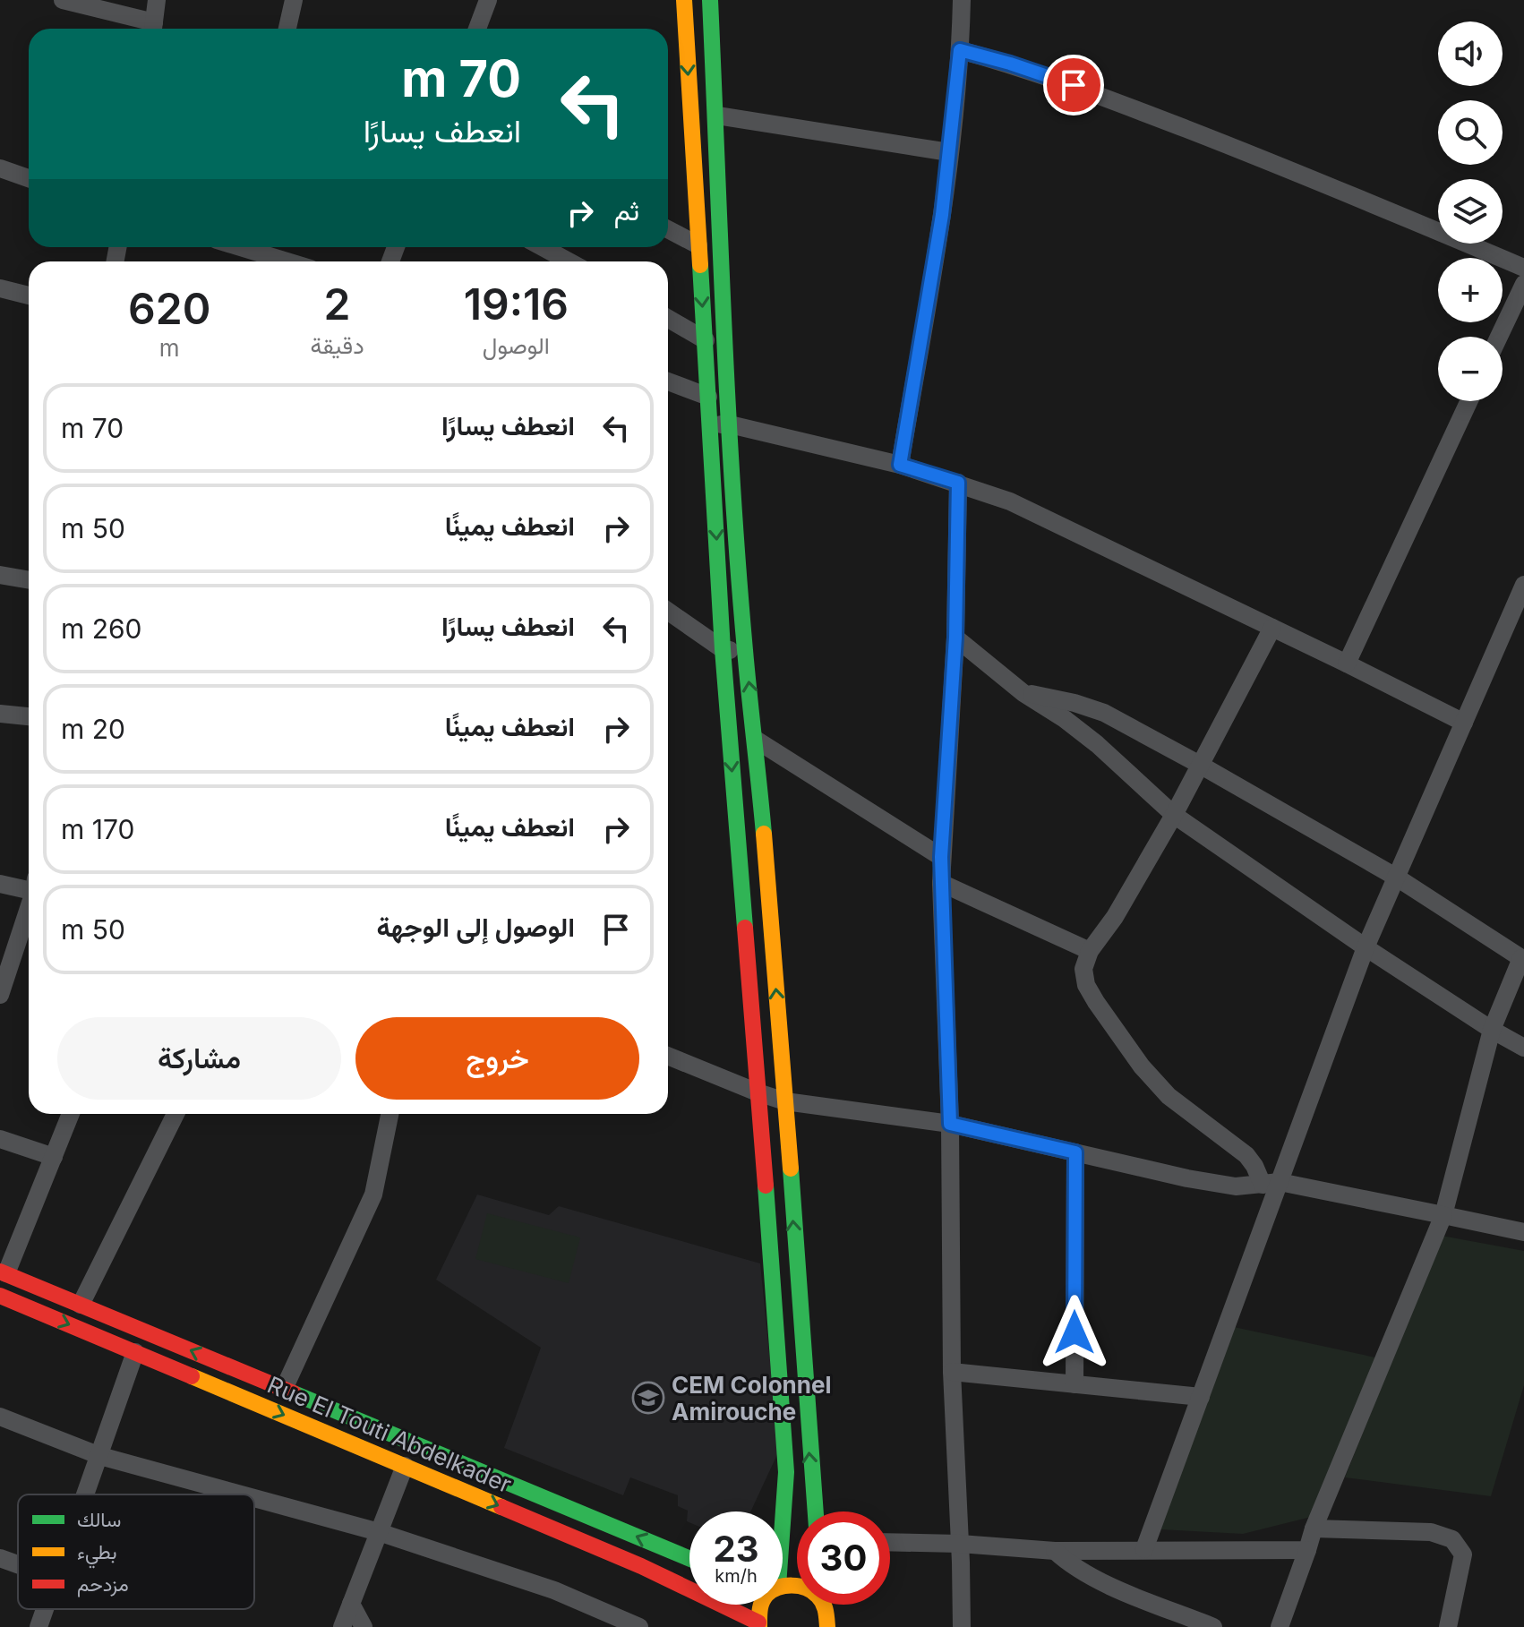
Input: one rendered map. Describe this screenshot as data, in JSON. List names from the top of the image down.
{
  "streets": {
    "main road": ["Rue El Touti Abdelkader"]
  },
  "places": {
    "school or university": ["CEM Colonnel Amirouche"]
  },
  "legend": ["سالك", "بطيء", "مزدحم"],
  "page": {
    "map_buttons": ["+", "−"],
    "turn": ["70 m", "انعطف يسارًا"],
    "then": "ثم",
    "eta": [
      "19:16",
      "الوصول",
      "2",
      "دقيقة",
      "620",
      "m"
    ],
    "list": [
      {
        "name": "انعطف يسارًا",
        "value": "70 m"
      },
      {
        "name": "انعطف يمينًا",
        "value": "50 m"
      },
      {
        "name": "انعطف يسارًا",
        "value": "260 m"
      },
      {
        "name": "انعطف يمينًا",
        "value": "20 m"
      },
      {
        "name": "انعطف يمينًا",
        "value": "170 m"
      },
      {
        "name": "الوصول إلى الوجهة",
        "value": "50 m"
      }
    ],
    "buttons": ["خروج", "مشاركة"],
    "speed": "23 km/h",
    "limit": "30"
  }
}
